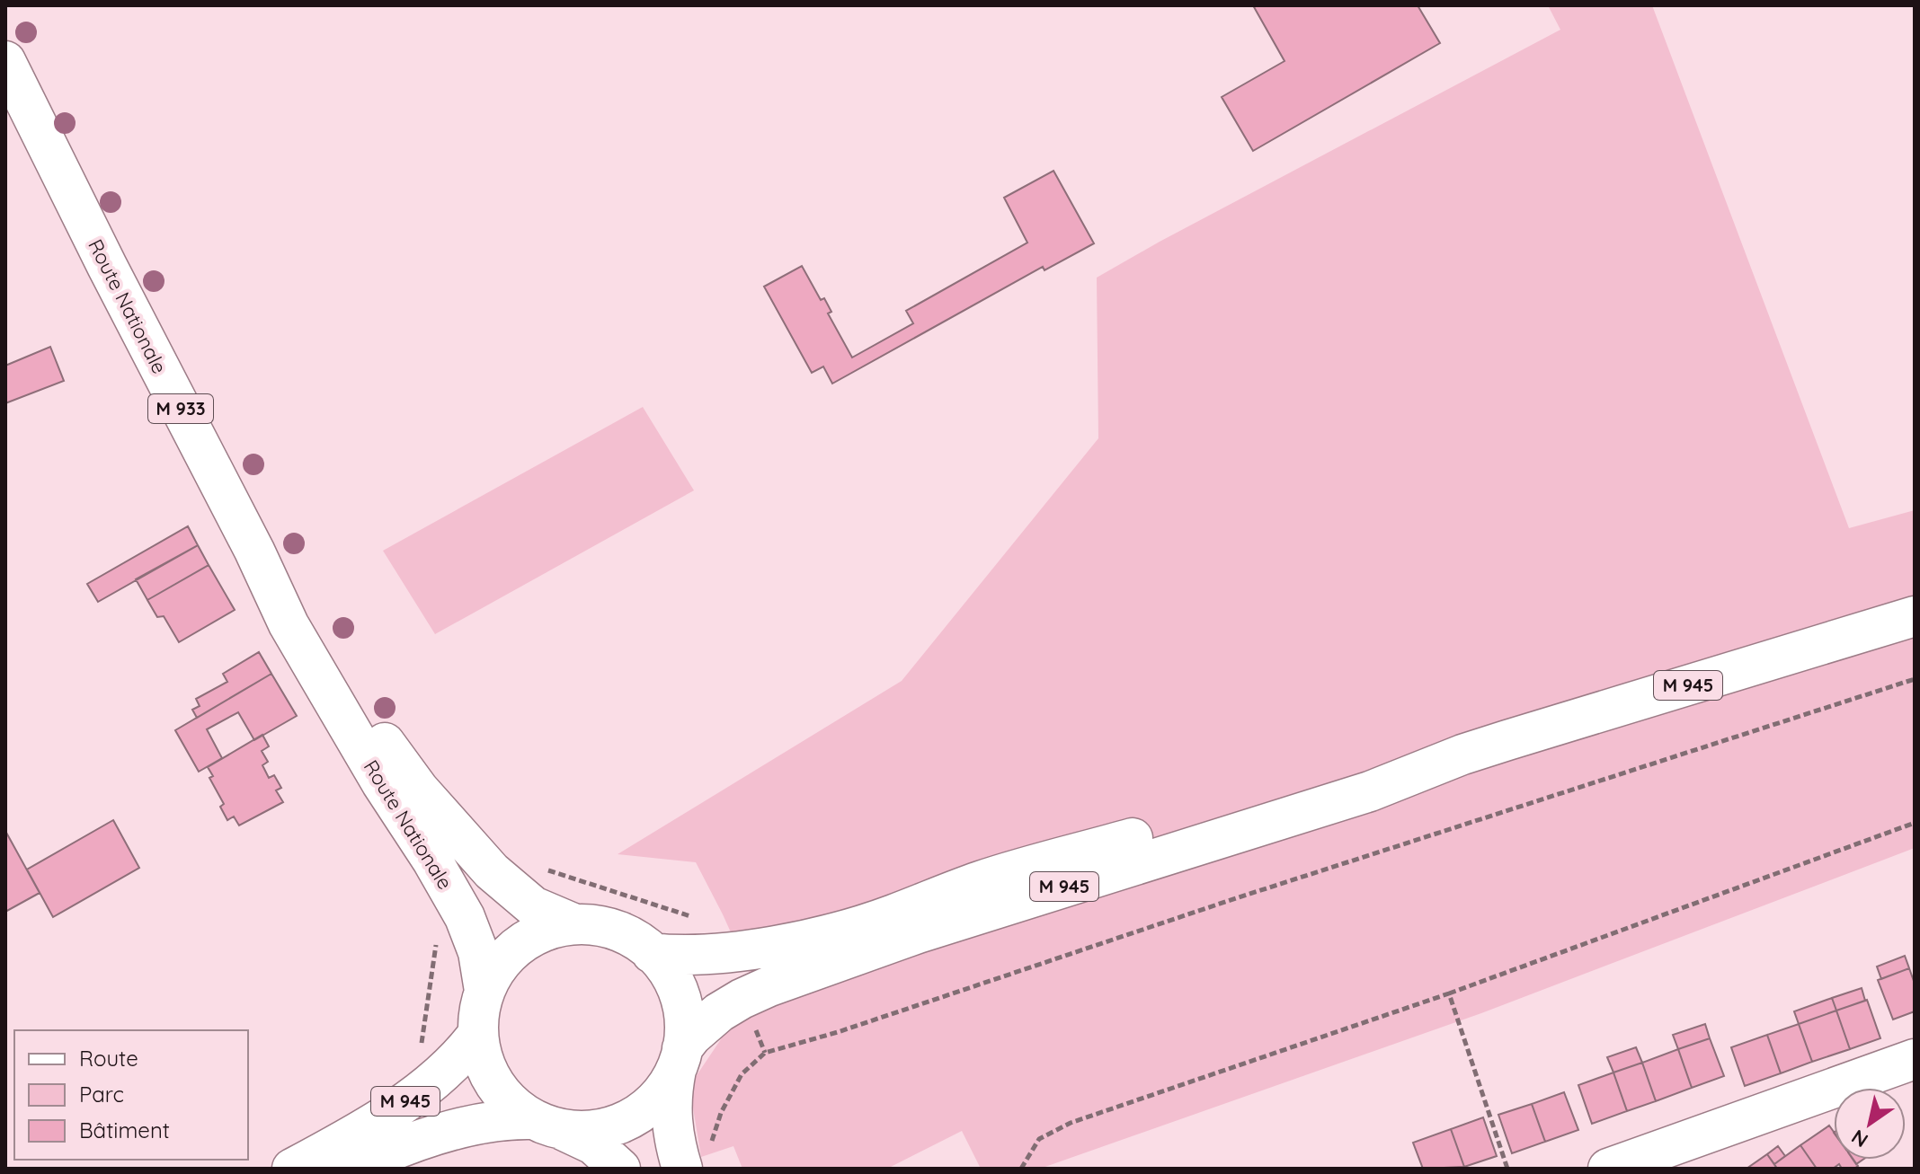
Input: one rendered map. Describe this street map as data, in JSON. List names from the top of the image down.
{
  "streets": {
    "main road": ["Route Nationale", "M 933", "M 945"]
  },
  "crossings": [
    ["Route Nationale", "M 945"]
  ],
  "legend": ["Route", "Parc", "Bâtiment"],
  "north": "bottom left"
}
